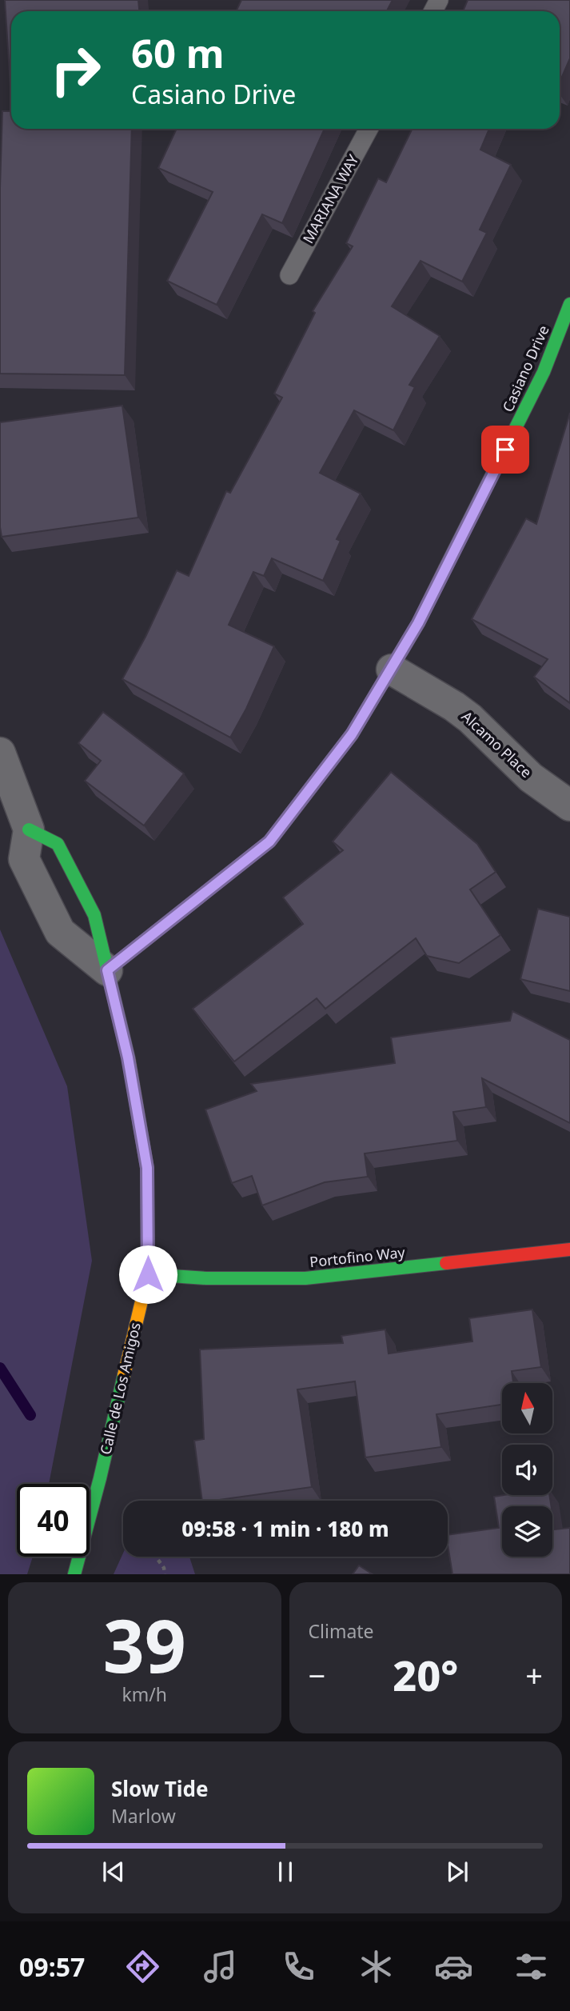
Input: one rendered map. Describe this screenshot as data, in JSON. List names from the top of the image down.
{
  "streets": {
    "street": [
      "Casiano Drive",
      "Alcamo Place",
      "Portofino Way",
      "Calle de Los Amigos"
    ],
    "lane": ["MARIANA WAY"]
  },
  "crossings": [
    ["Casiano Drive", "Alcamo Place"],
    ["Casiano Drive", "Calle de Los Amigos"],
    ["Portofino Way", "Calle de Los Amigos"]
  ],
  "north": "top",
  "page": {
    "turn": ["60 m", "Casiano Drive"],
    "limit": "40",
    "trip": "09:58 · 1 min · 180 m",
    "tile": [
      ["39", "km/h"],
      "Climate"
    ],
    "heat": ["−", "20°", "+"],
    "song": ["Slow Tide", "Marlow"],
    "tabs": "09:57"
  }
}
